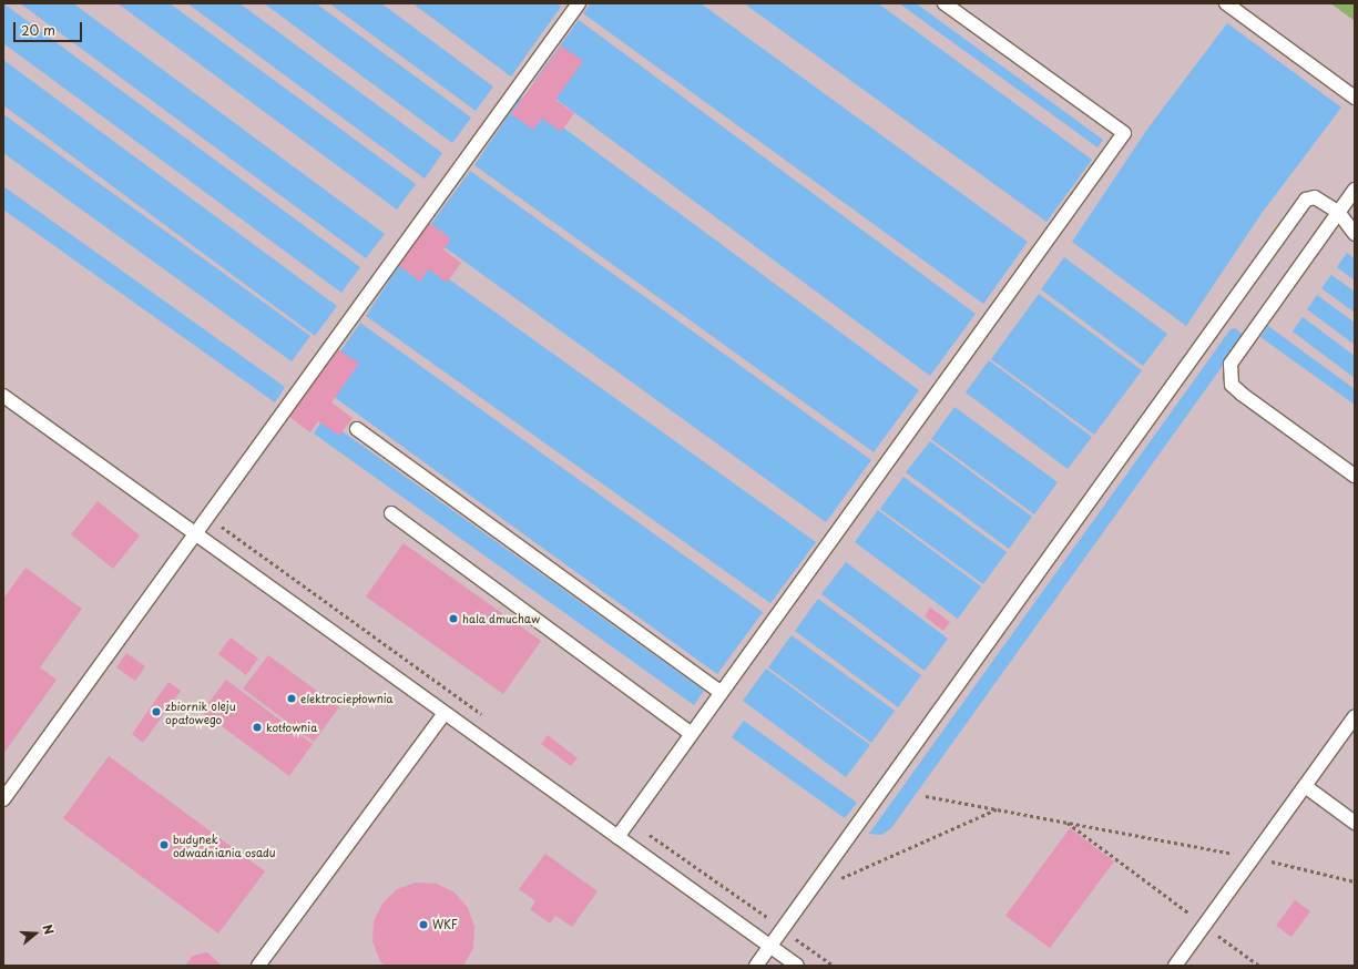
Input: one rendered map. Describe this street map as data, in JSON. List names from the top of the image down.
{
  "places": [
    "hala dmuchaw",
    "elektrociepłownia",
    "zbiornik oleju opałowego",
    "kotłownia",
    "budynek odwadniania osadu",
    "WKF"
  ],
  "scale_bar": "20 m",
  "north": "right"
}
